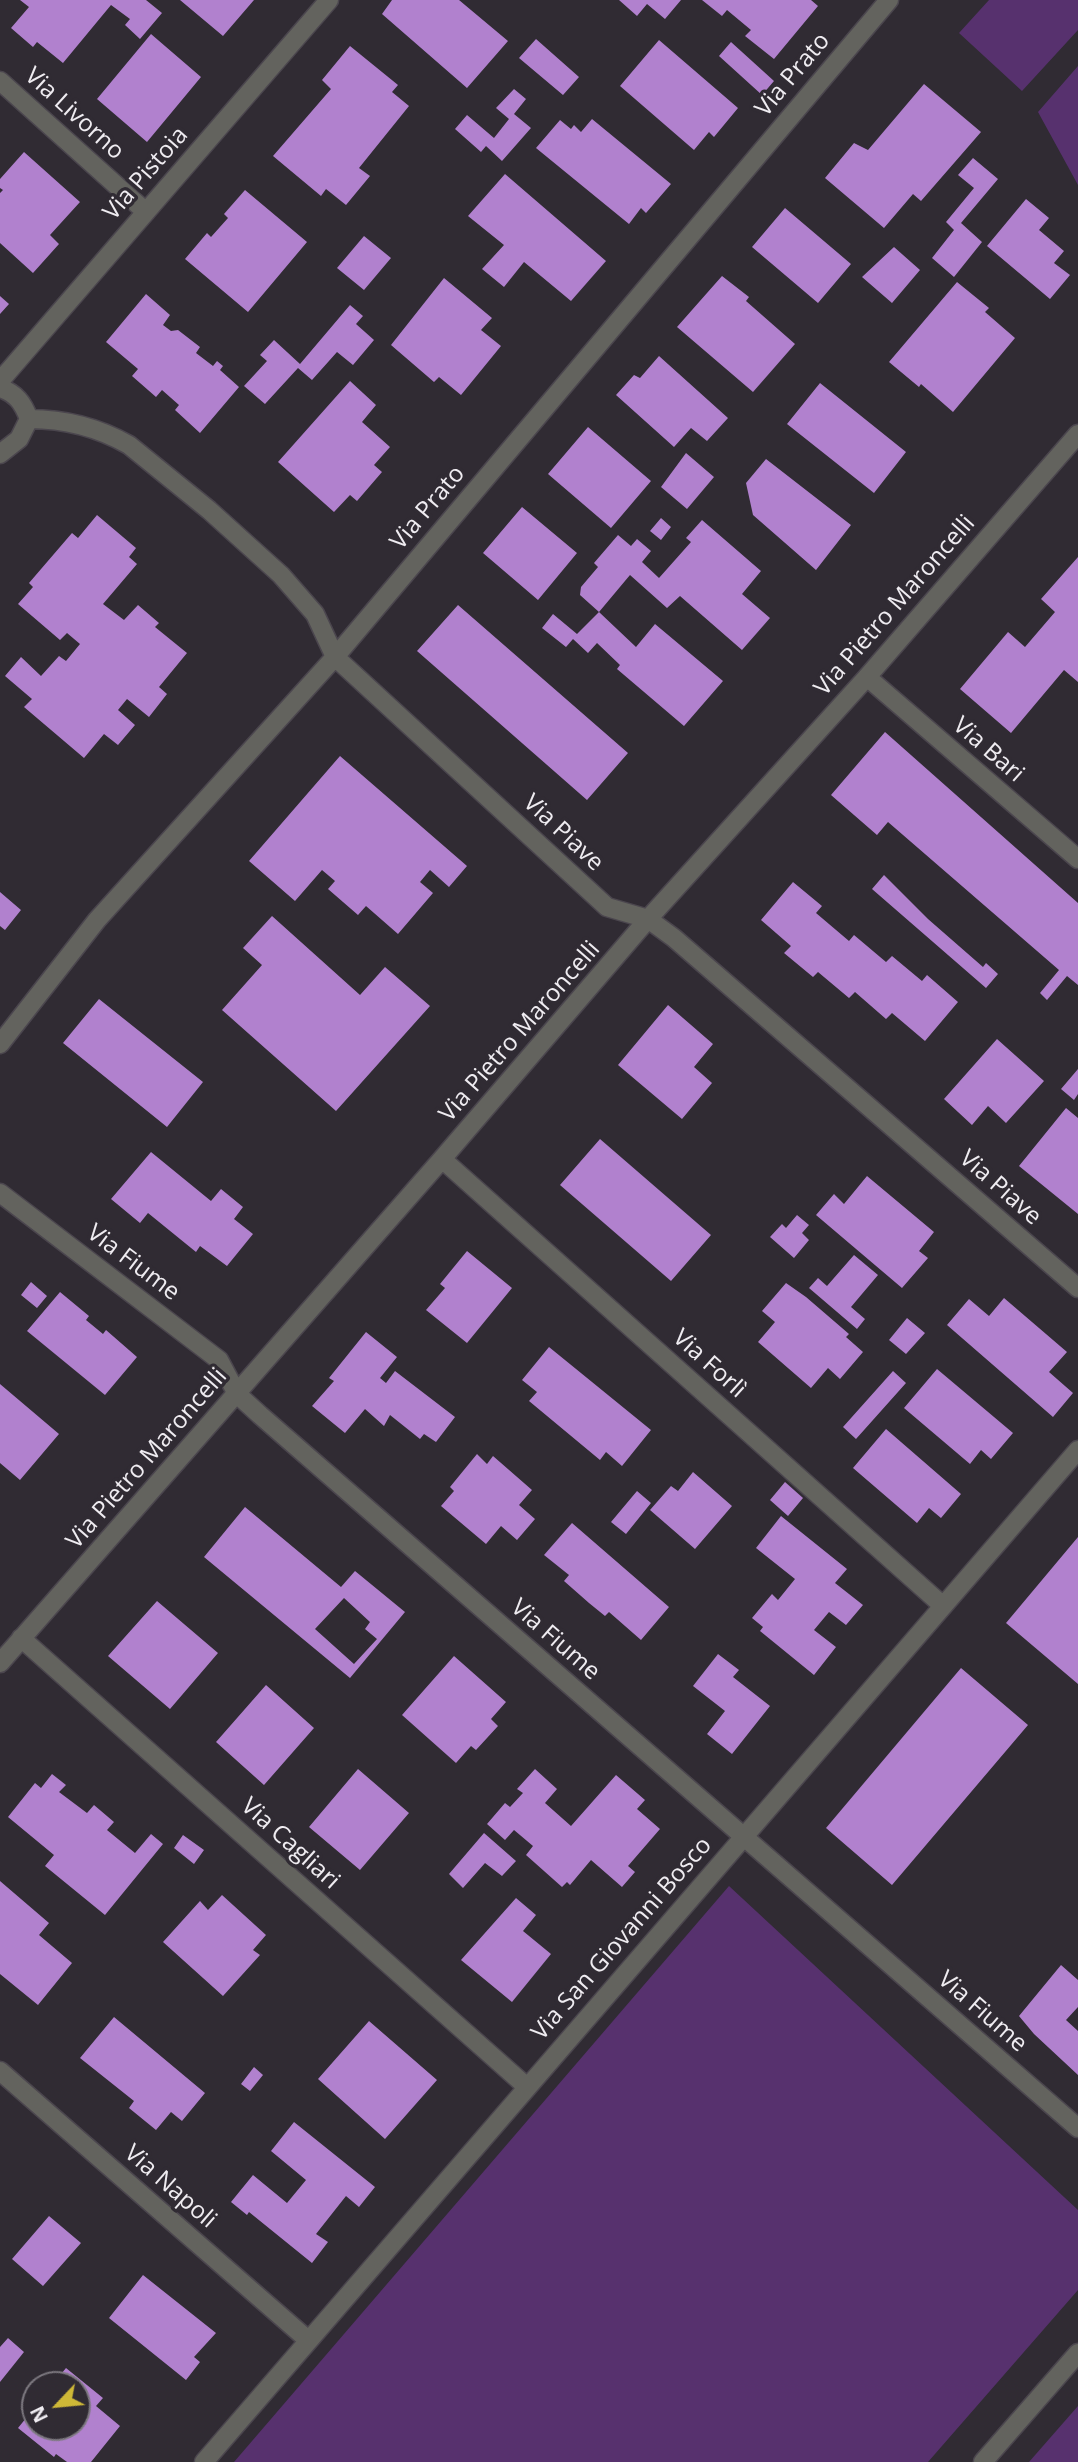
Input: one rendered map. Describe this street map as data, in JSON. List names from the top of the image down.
{
  "streets": {
    "street": [
      "Via Prato",
      "Via Livorno",
      "Via Pistoia",
      "Via Pietro Maroncelli",
      "Via Bari",
      "Via Piave",
      "Via Fiume",
      "Via Forlì",
      "Via Cagliari",
      "Via San Giovanni Bosco",
      "Via Napoli"
    ]
  },
  "crossings": [
    ["Via Prato", "Via Piave"],
    ["Via Livorno", "Via Pistoia"],
    ["Via Pietro Maroncelli", "Via Bari"],
    ["Via Pietro Maroncelli", "Via Piave"],
    ["Via Pietro Maroncelli", "Via Fiume"],
    ["Via Pietro Maroncelli", "Via Forlì"],
    ["Via Pietro Maroncelli", "Via Cagliari"],
    ["Via Fiume", "Via San Giovanni Bosco"],
    ["Via Forlì", "Via San Giovanni Bosco"],
    ["Via Cagliari", "Via San Giovanni Bosco"],
    ["Via San Giovanni Bosco", "Via Napoli"]
  ],
  "north": "bottom left"
}
